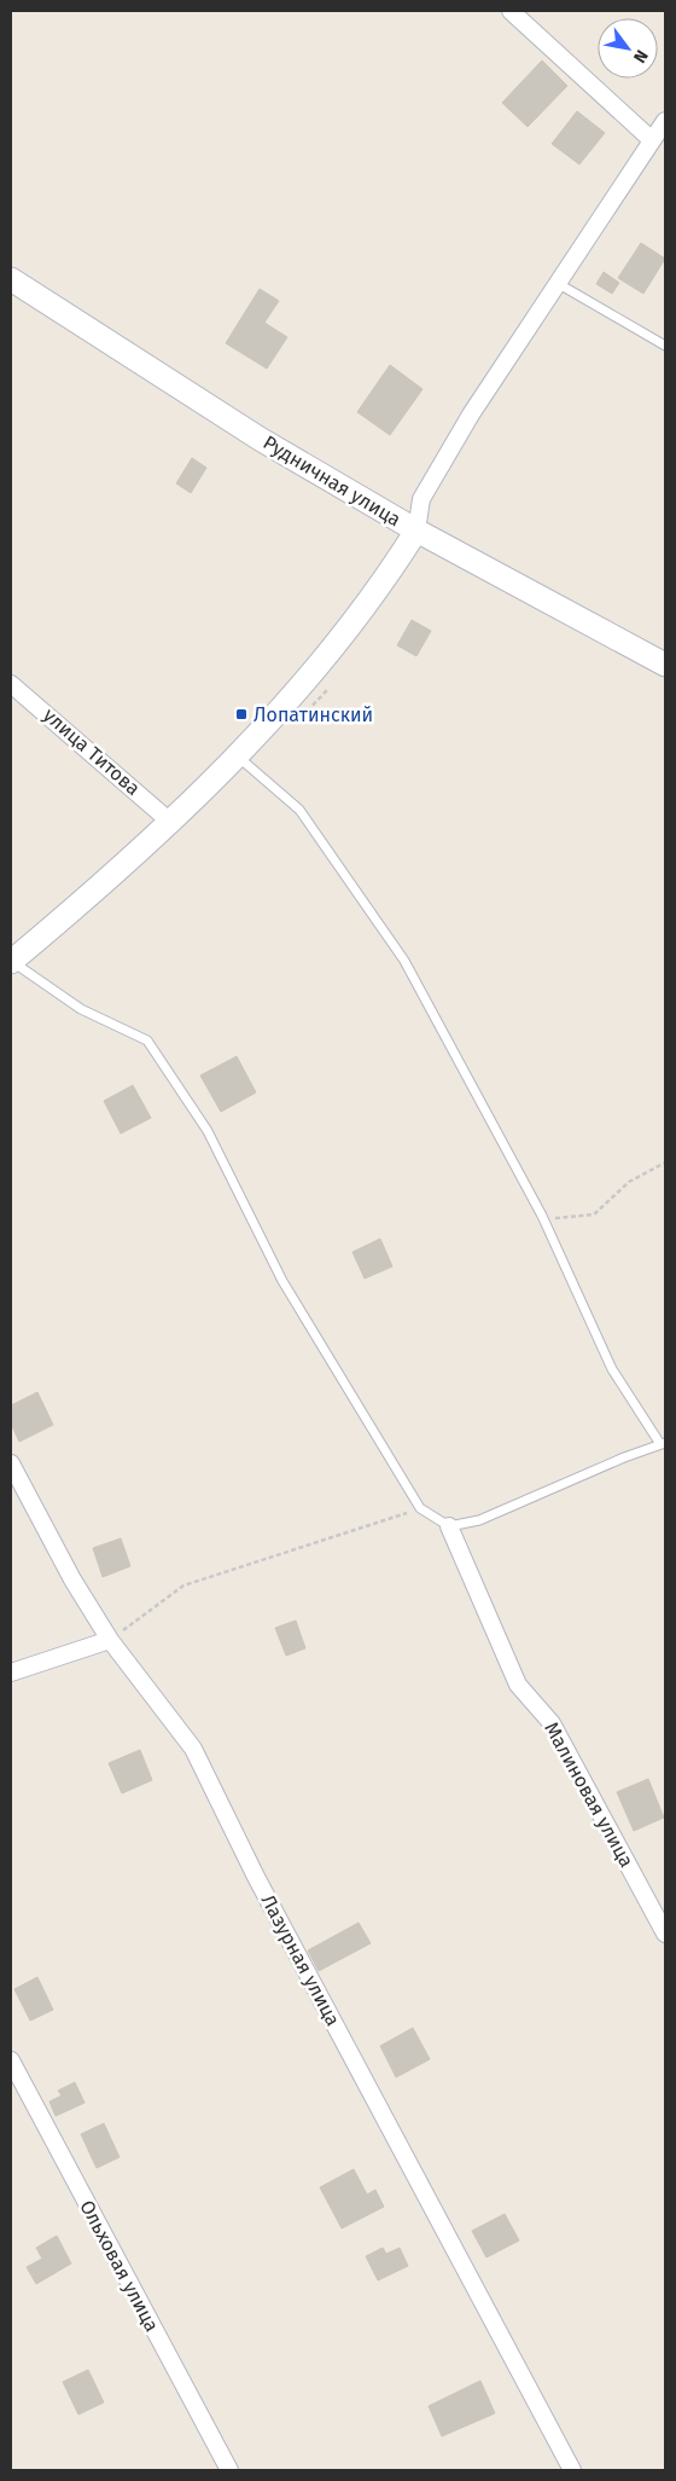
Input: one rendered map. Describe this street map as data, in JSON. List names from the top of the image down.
{
  "streets": {
    "main road": ["Рудничная улица"],
    "street": [
      "улица Титова",
      "Малиновая улица",
      "Лазурная улица",
      "Ольховая улица"
    ]
  },
  "places": {
    "transit": ["Лопатинский"]
  },
  "north": "bottom right"
}
